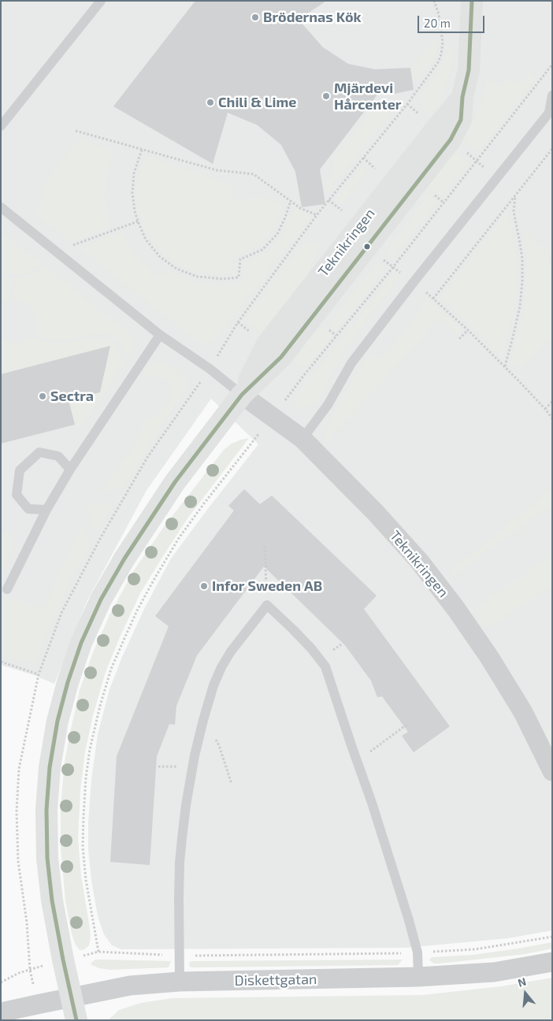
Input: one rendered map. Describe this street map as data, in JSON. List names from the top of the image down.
{
  "streets": {
    "street": ["Teknikringen", "Diskettgatan"]
  },
  "crossings": [
    ["Teknikringen", "Diskettgatan"]
  ],
  "places": [
    "Brödernas Kök",
    "Mjärdevi Hårcenter",
    "Chili & Lime",
    "Sectra",
    "Infor Sweden AB"
  ],
  "scale_bar": "20 m",
  "north": "top"
}
